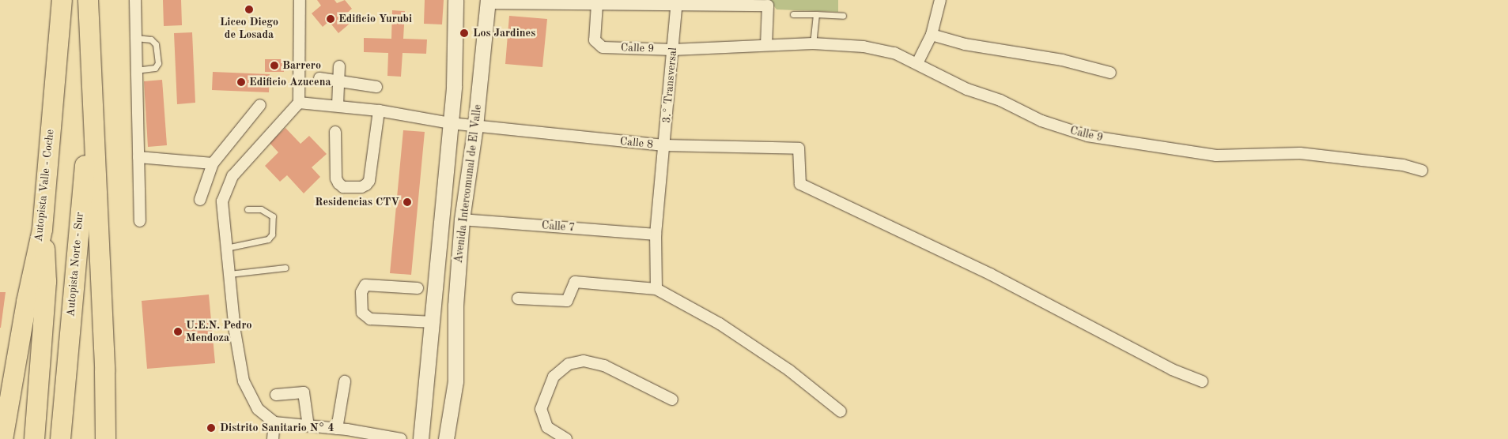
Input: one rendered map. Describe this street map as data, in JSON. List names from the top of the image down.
{
  "streets": {
    "highway": ["Autopista Valle - Coche", "Autopista Norte - Sur"],
    "main road": ["Avenida Intercomunal de El Valle"],
    "street": [
      "Calle 9",
      "3.° Transversal",
      "Calle 8",
      "Calle 7"
    ]
  },
  "crossings": [
    ["Calle 9", "3.° Transversal"],
    ["3.° Transversal", "Calle 8"],
    ["3.° Transversal", "Calle 7"],
    ["Calle 8", "Avenida Intercomunal de El Valle"],
    ["Avenida Intercomunal de El Valle", "Calle 7"]
  ],
  "places": [
    "Liceo Diego de Losada",
    "Edificio Yurubi",
    "Los Jardines",
    "Barrero",
    "Edificio Azucena",
    "Residencias CTV",
    "U.E.N. Pedro Mendoza",
    "Distrito Sanitario N° 4"
  ]
}
